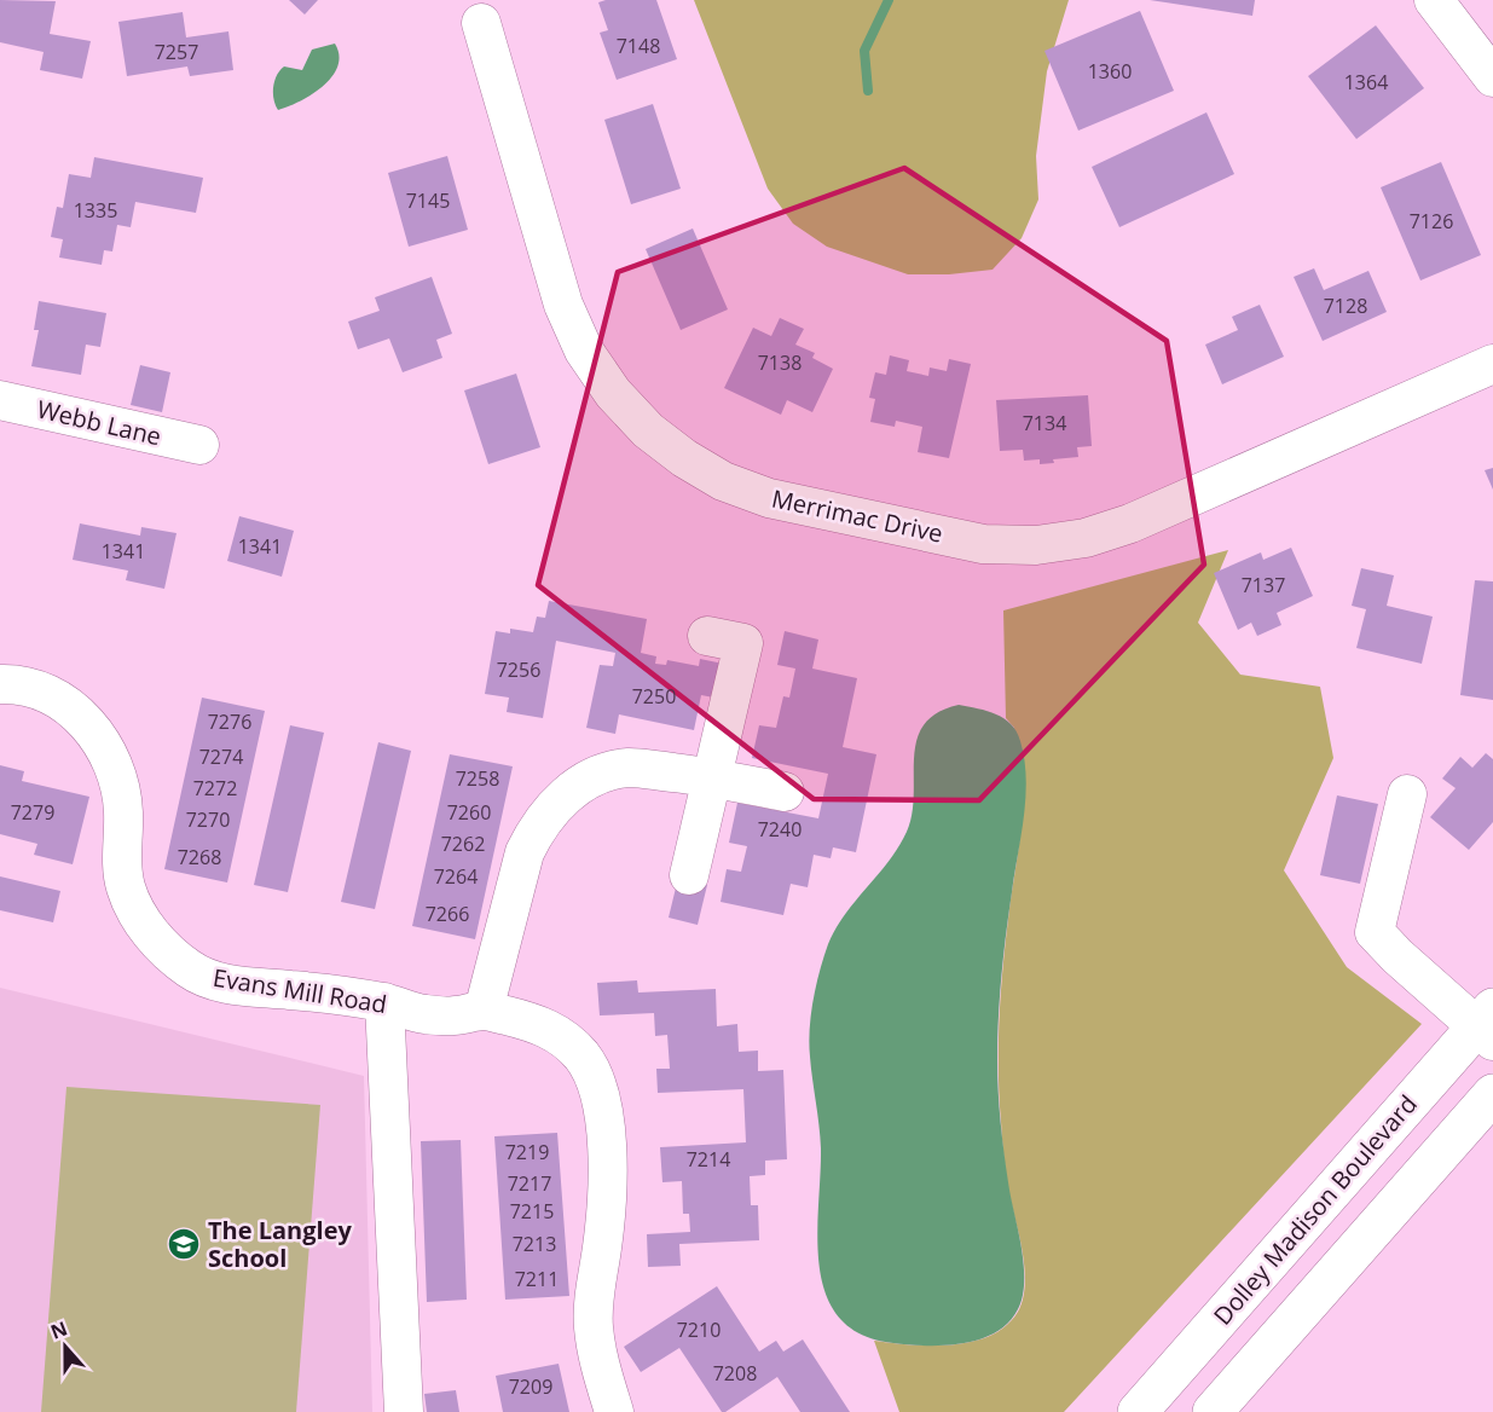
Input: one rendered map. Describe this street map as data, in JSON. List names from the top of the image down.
{
  "streets": {
    "main road": ["Dolley Madison Boulevard"],
    "street": ["Webb Lane", "Merrimac Drive", "Evans Mill Road"]
  },
  "places": {
    "school or university": ["The Langley School"]
  },
  "house_numbers": [
    "7148",
    "7257",
    "1360",
    "1364",
    "7145",
    "1335",
    "7126",
    "7128",
    "7138",
    "7134",
    "1341",
    "1341",
    "7137",
    "7256",
    "7250",
    "7276",
    "7274",
    "7258",
    "7272",
    "7279",
    "7260",
    "7270",
    "7240",
    "7262",
    "7268",
    "7264",
    "7266",
    "7219",
    "7214",
    "7217",
    "7215",
    "7213",
    "7211",
    "7210",
    "7208",
    "7209"
  ],
  "north": "top"
}
